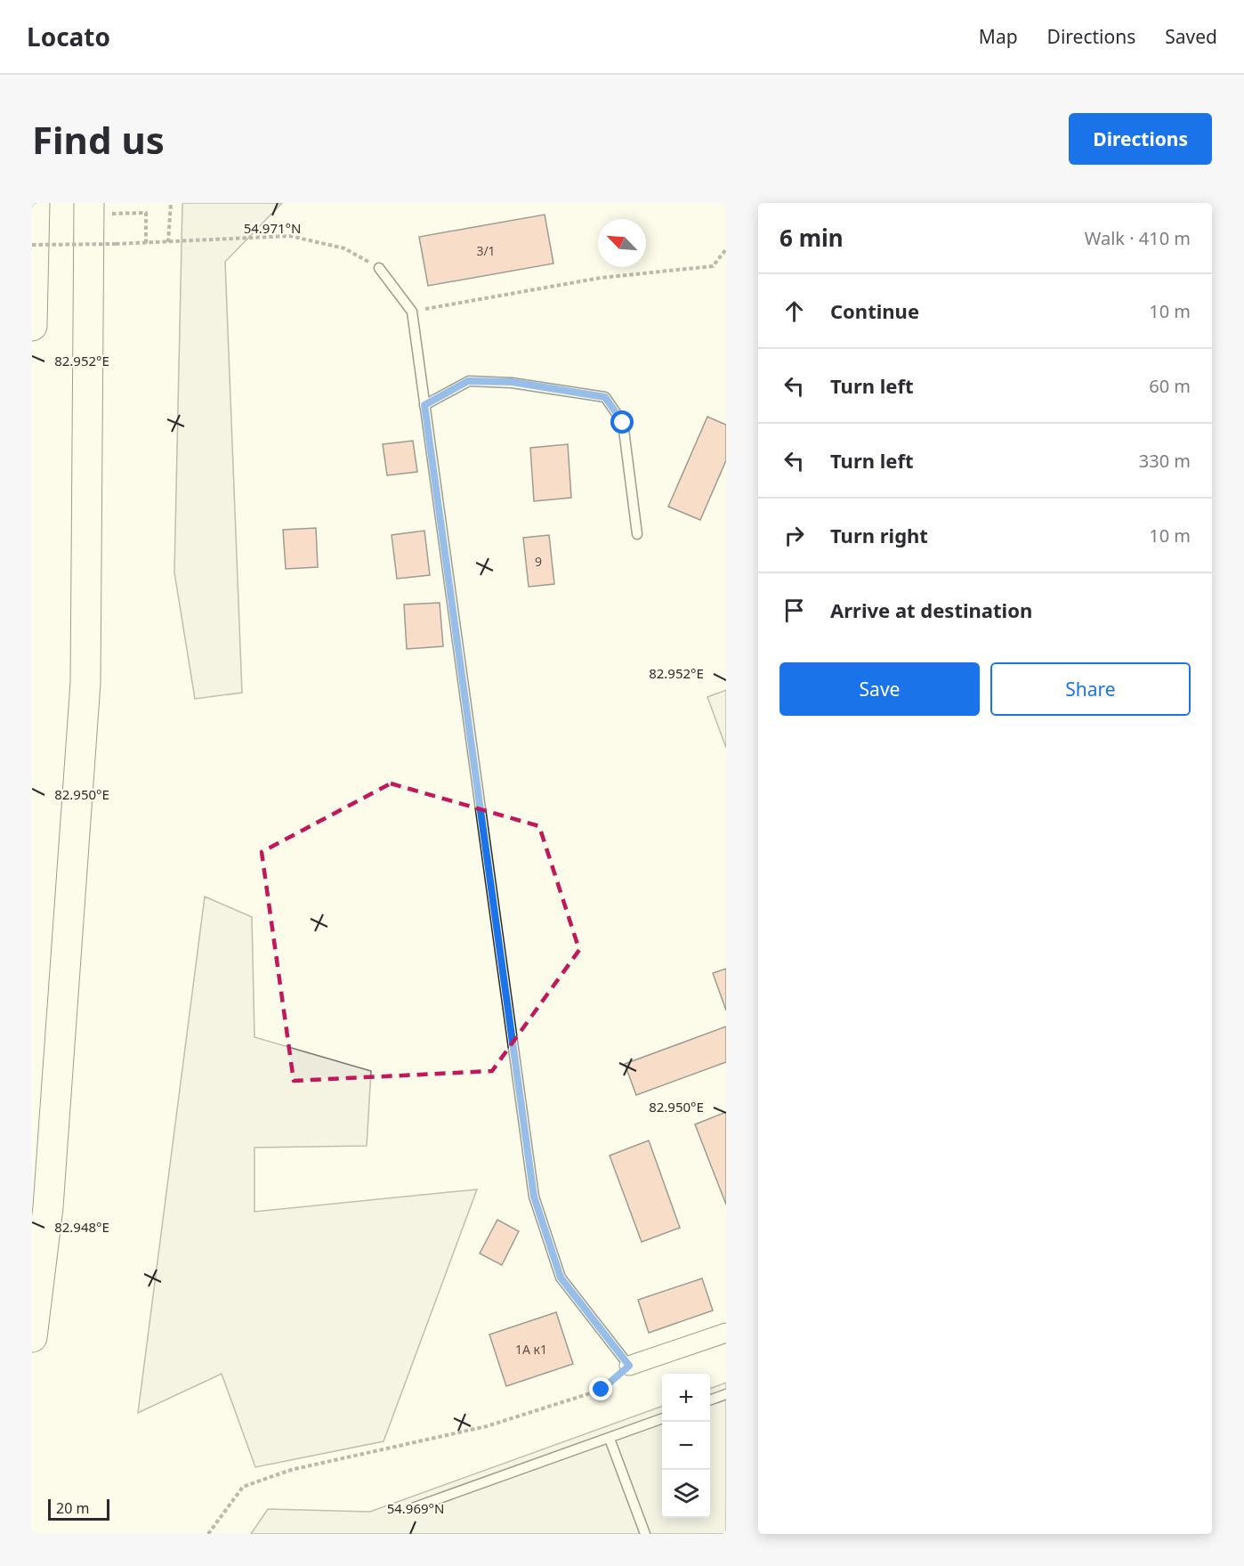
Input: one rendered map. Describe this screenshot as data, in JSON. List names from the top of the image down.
{
  "house_numbers": ["3/1", "9", "1А к1"],
  "scale_bar": "20 m",
  "north": "top left",
  "page": {
    "header": "Locato",
    "nav": ["Map", "Directions", "Saved"],
    "buttons": [
      "Directions",
      ["Save", "Share"]
    ],
    "title": "Find us",
    "heading": ["6 min", "Walk · 410 m"],
    "list": [
      ["Continue", "10 m"],
      ["Turn left", "60 m"],
      ["Turn left", "330 m"],
      ["Turn right", "10 m"],
      "Arrive at destination"
    ],
    "map_buttons": ["+", "−"],
    "scale": "20 m"
  },
  "coordinates": [
    "54.971°N",
    "82.952°E",
    "82.950°E",
    "82.948°E",
    "54.969°N"
  ]
}
